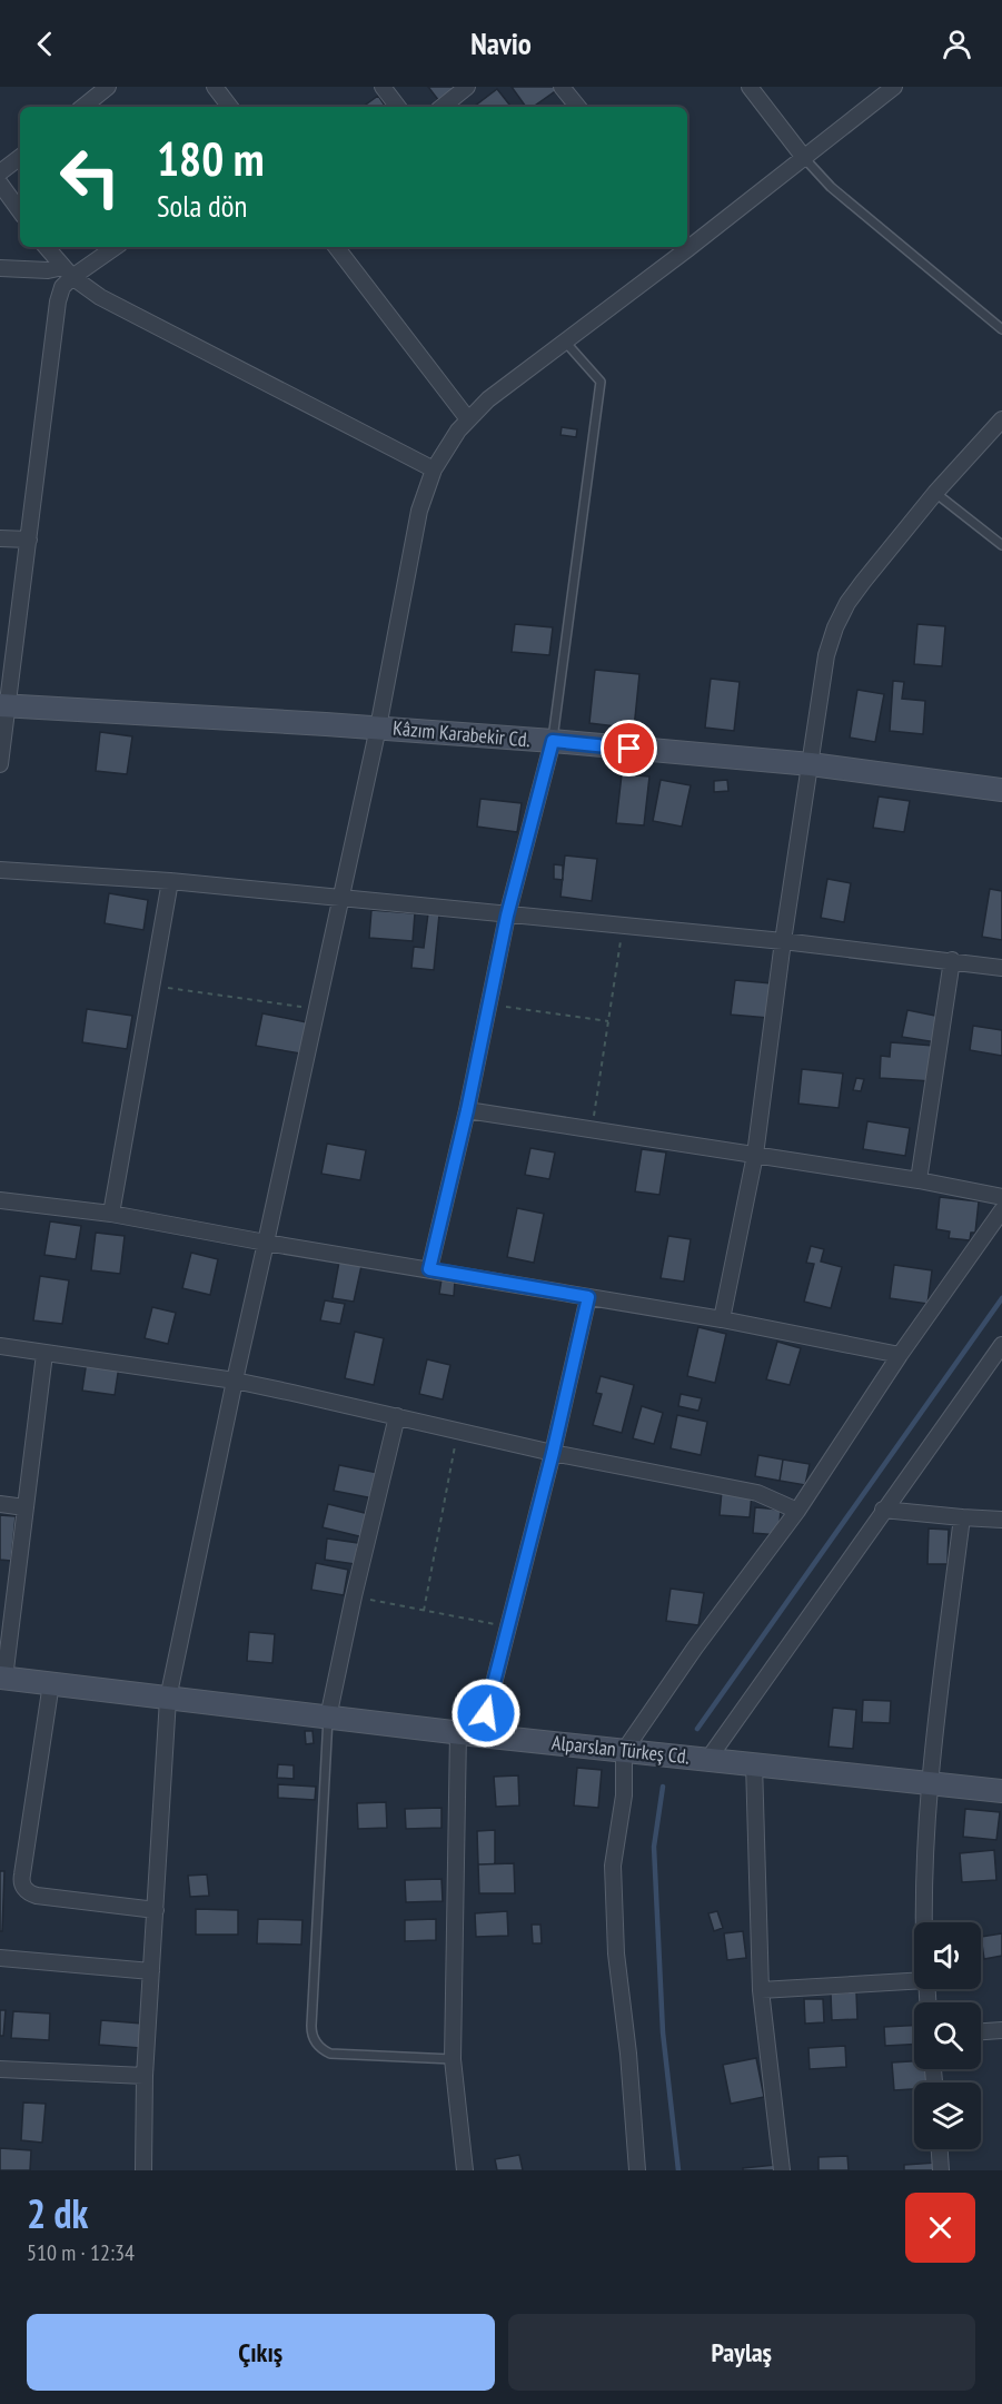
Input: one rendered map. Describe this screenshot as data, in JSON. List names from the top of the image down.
{
  "streets": {
    "street": ["Kâzım Karabekir Cd.", "Alparslan Türkeş Cd."]
  },
  "page": {
    "header": "Navio",
    "turn": ["180 m", "Sola dön"],
    "heading": ["2 dk", "510 m · 12:34"],
    "buttons": ["Çıkış", "Paylaş"]
  }
}
